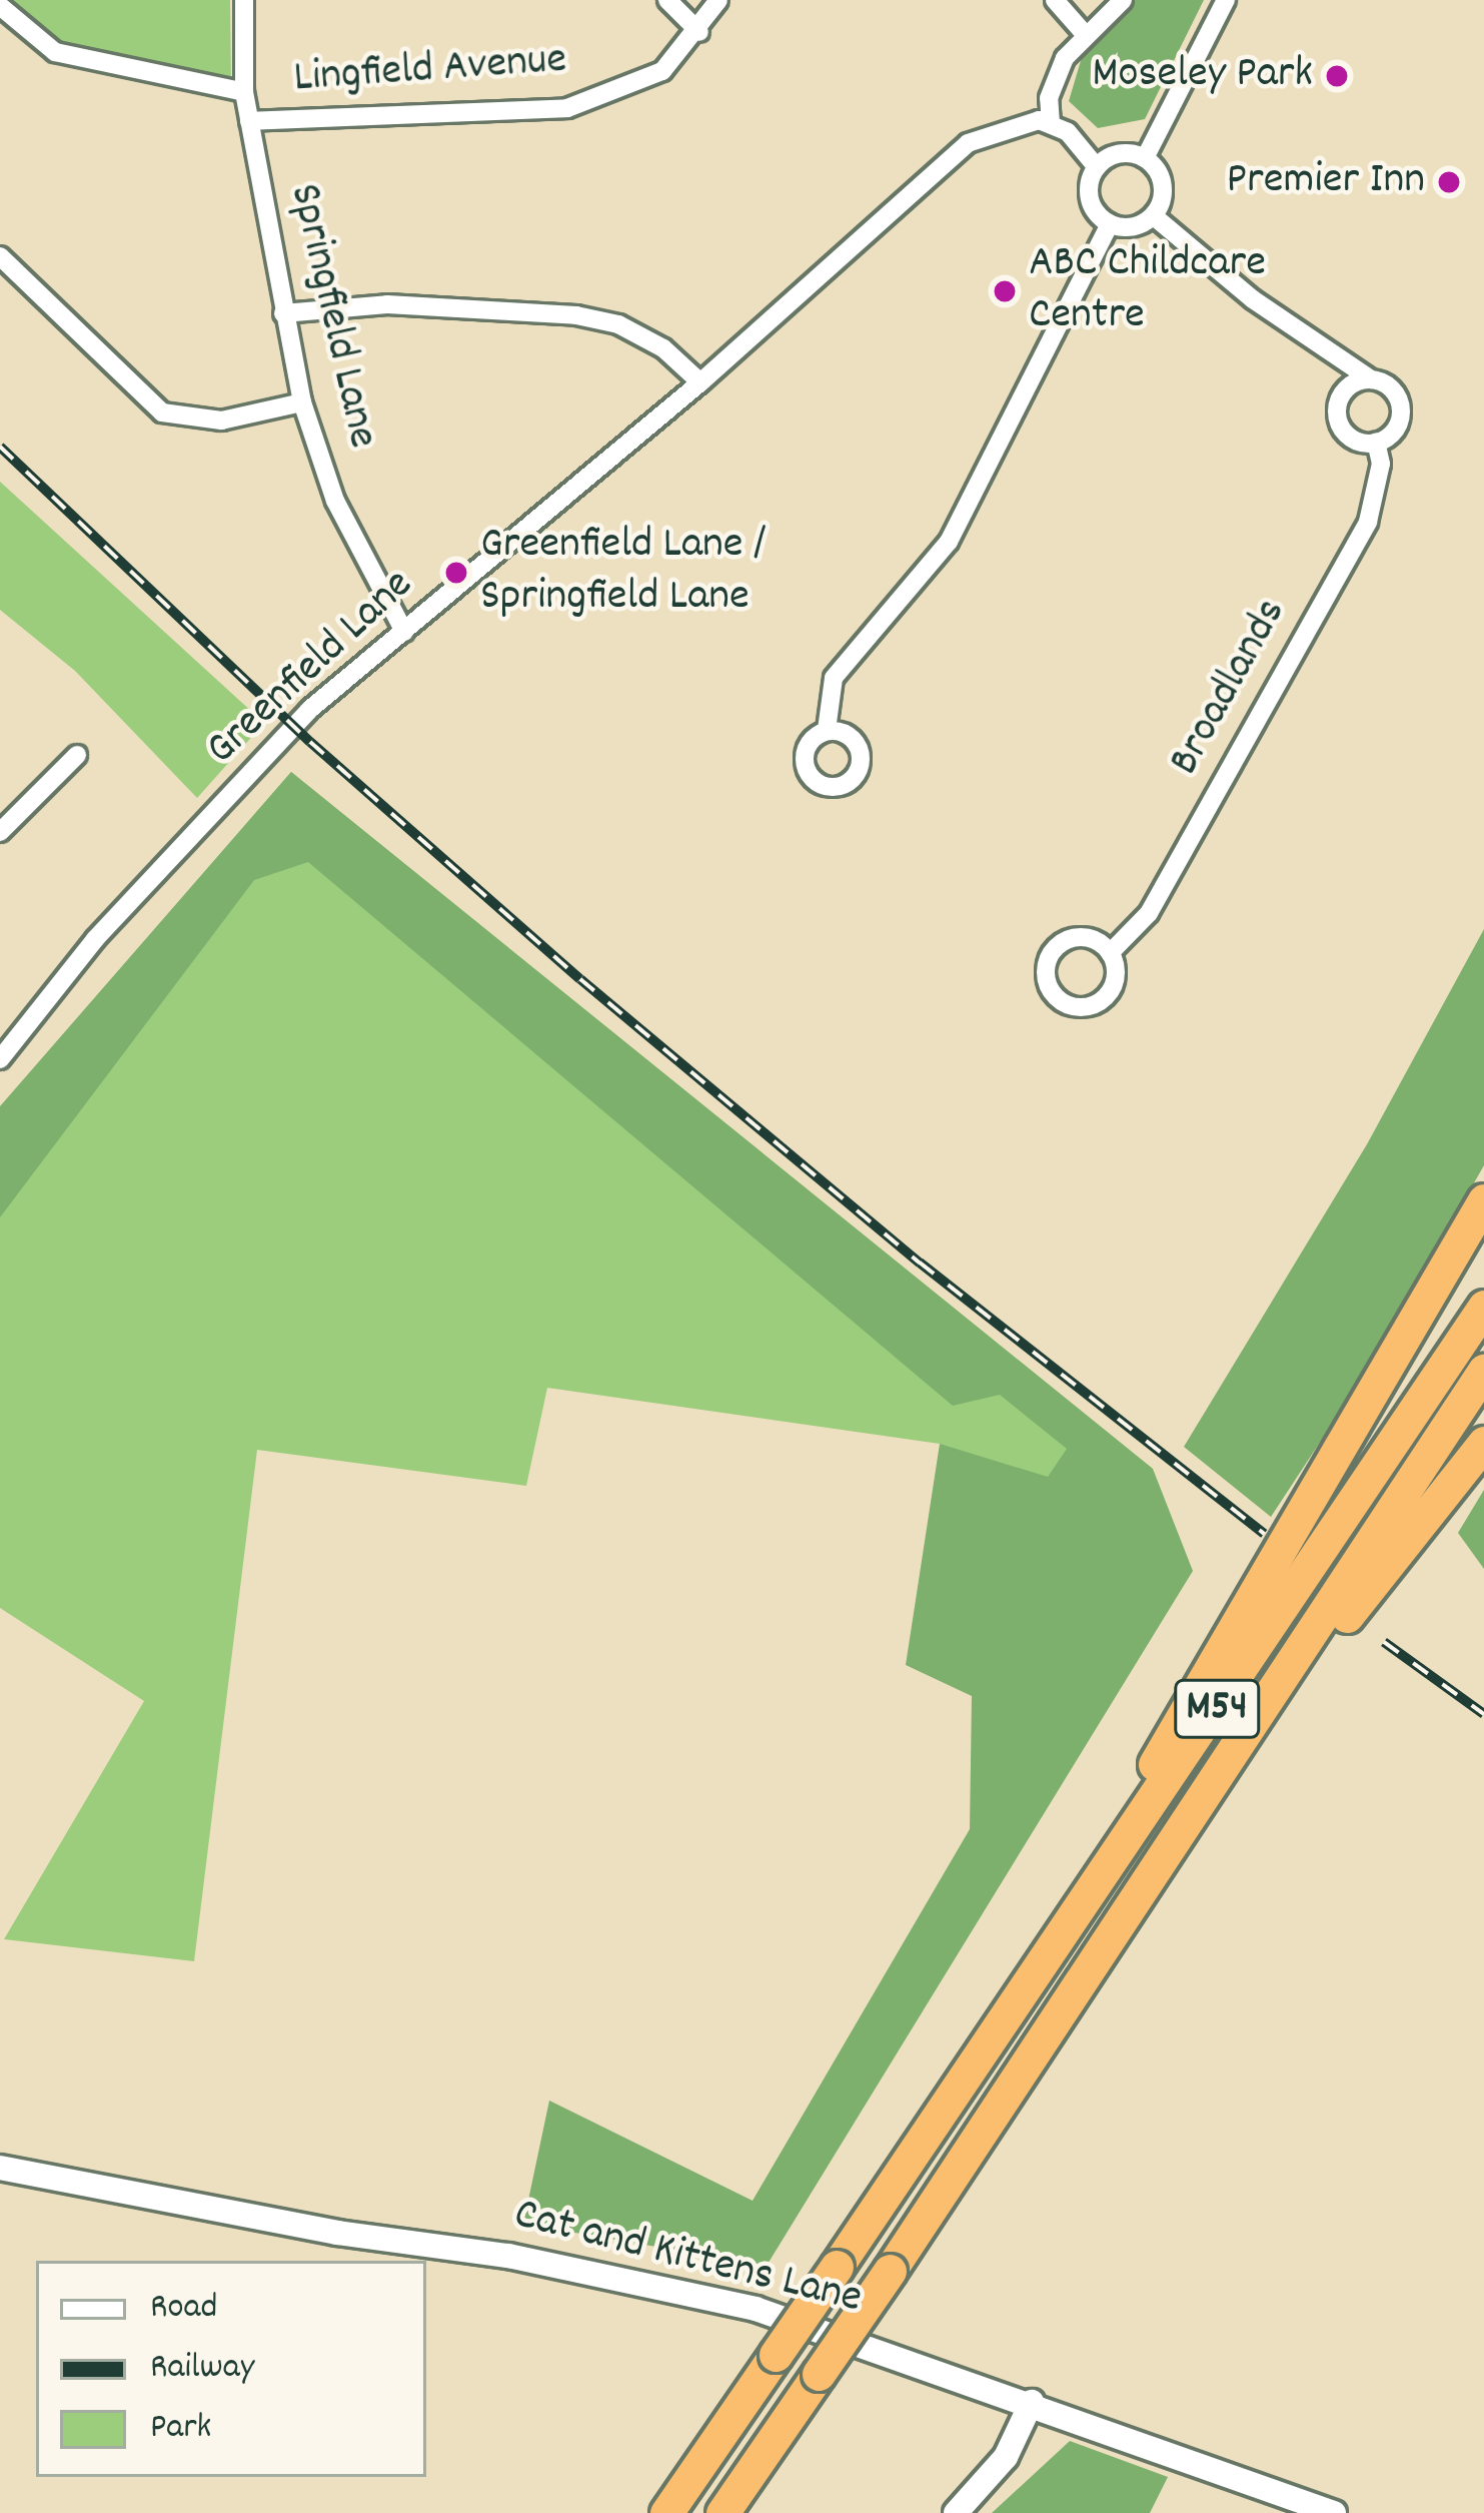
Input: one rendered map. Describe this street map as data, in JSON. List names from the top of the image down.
{
  "streets": {
    "highway": ["M54"],
    "street": [
      "Lingfield Avenue",
      "Springfield Lane",
      "Greenfield Lane",
      "Broadlands",
      "Cat and Kittens Lane"
    ]
  },
  "crossings": [
    ["Lingfield Avenue", "Springfield Lane"],
    ["Springfield Lane", "Greenfield Lane"]
  ],
  "places": [
    "Moseley Park",
    "Premier Inn",
    "ABC Childcare Centre",
    "Greenfield Lane / Springfield Lane"
  ],
  "legend": ["Road", "Railway", "Park"]
}
